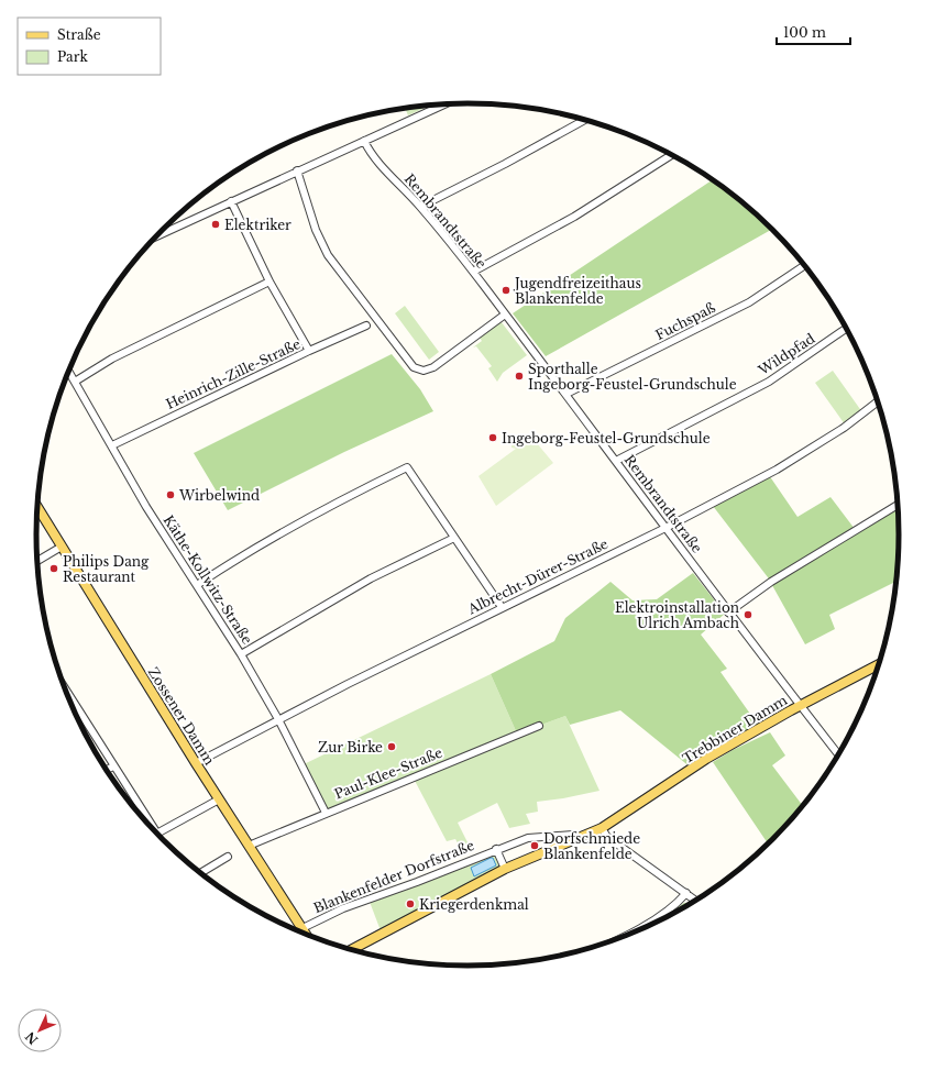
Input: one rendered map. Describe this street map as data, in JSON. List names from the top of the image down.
{
  "streets": {
    "main road": ["Zossener Damm", "Trebbiner Damm", "Blankenfelder Dorfstraße"],
    "street": [
      "Rembrandtstraße",
      "Fuchspaß",
      "Wildpfad",
      "Heinrich-Zille-Straße",
      "Albrecht-Dürer-Straße",
      "Käthe-Kollwitz-Straße",
      "Paul-Klee-Straße"
    ]
  },
  "crossings": [
    ["Rembrandtstraße", "Fuchspaß"],
    ["Rembrandtstraße", "Wildpfad"],
    ["Rembrandtstraße", "Albrecht-Dürer-Straße"],
    ["Rembrandtstraße", "Trebbiner Damm"],
    ["Heinrich-Zille-Straße", "Käthe-Kollwitz-Straße"],
    ["Albrecht-Dürer-Straße", "Käthe-Kollwitz-Straße"],
    ["Albrecht-Dürer-Straße", "Zossener Damm"],
    ["Käthe-Kollwitz-Straße", "Paul-Klee-Straße"],
    ["Zossener Damm", "Paul-Klee-Straße"],
    ["Zossener Damm", "Blankenfelder Dorfstraße"],
    ["Trebbiner Damm", "Blankenfelder Dorfstraße"]
  ],
  "places": [
    "Elektriker",
    "Jugendfreizeithaus Blankenfelde",
    "Sporthalle Ingeborg-Feustel-Grundschule",
    "Ingeborg-Feustel-Grundschule",
    "Wirbelwind",
    "Philips Dang Restaurant",
    "Elektroinstallation Ulrich Ambach",
    "Zur Birke",
    "Dorfschmiede Blankenfelde",
    "Kriegerdenkmal"
  ],
  "legend": ["Straße", "Park"],
  "scale_bar": "100 m",
  "north": "bottom left"
}
